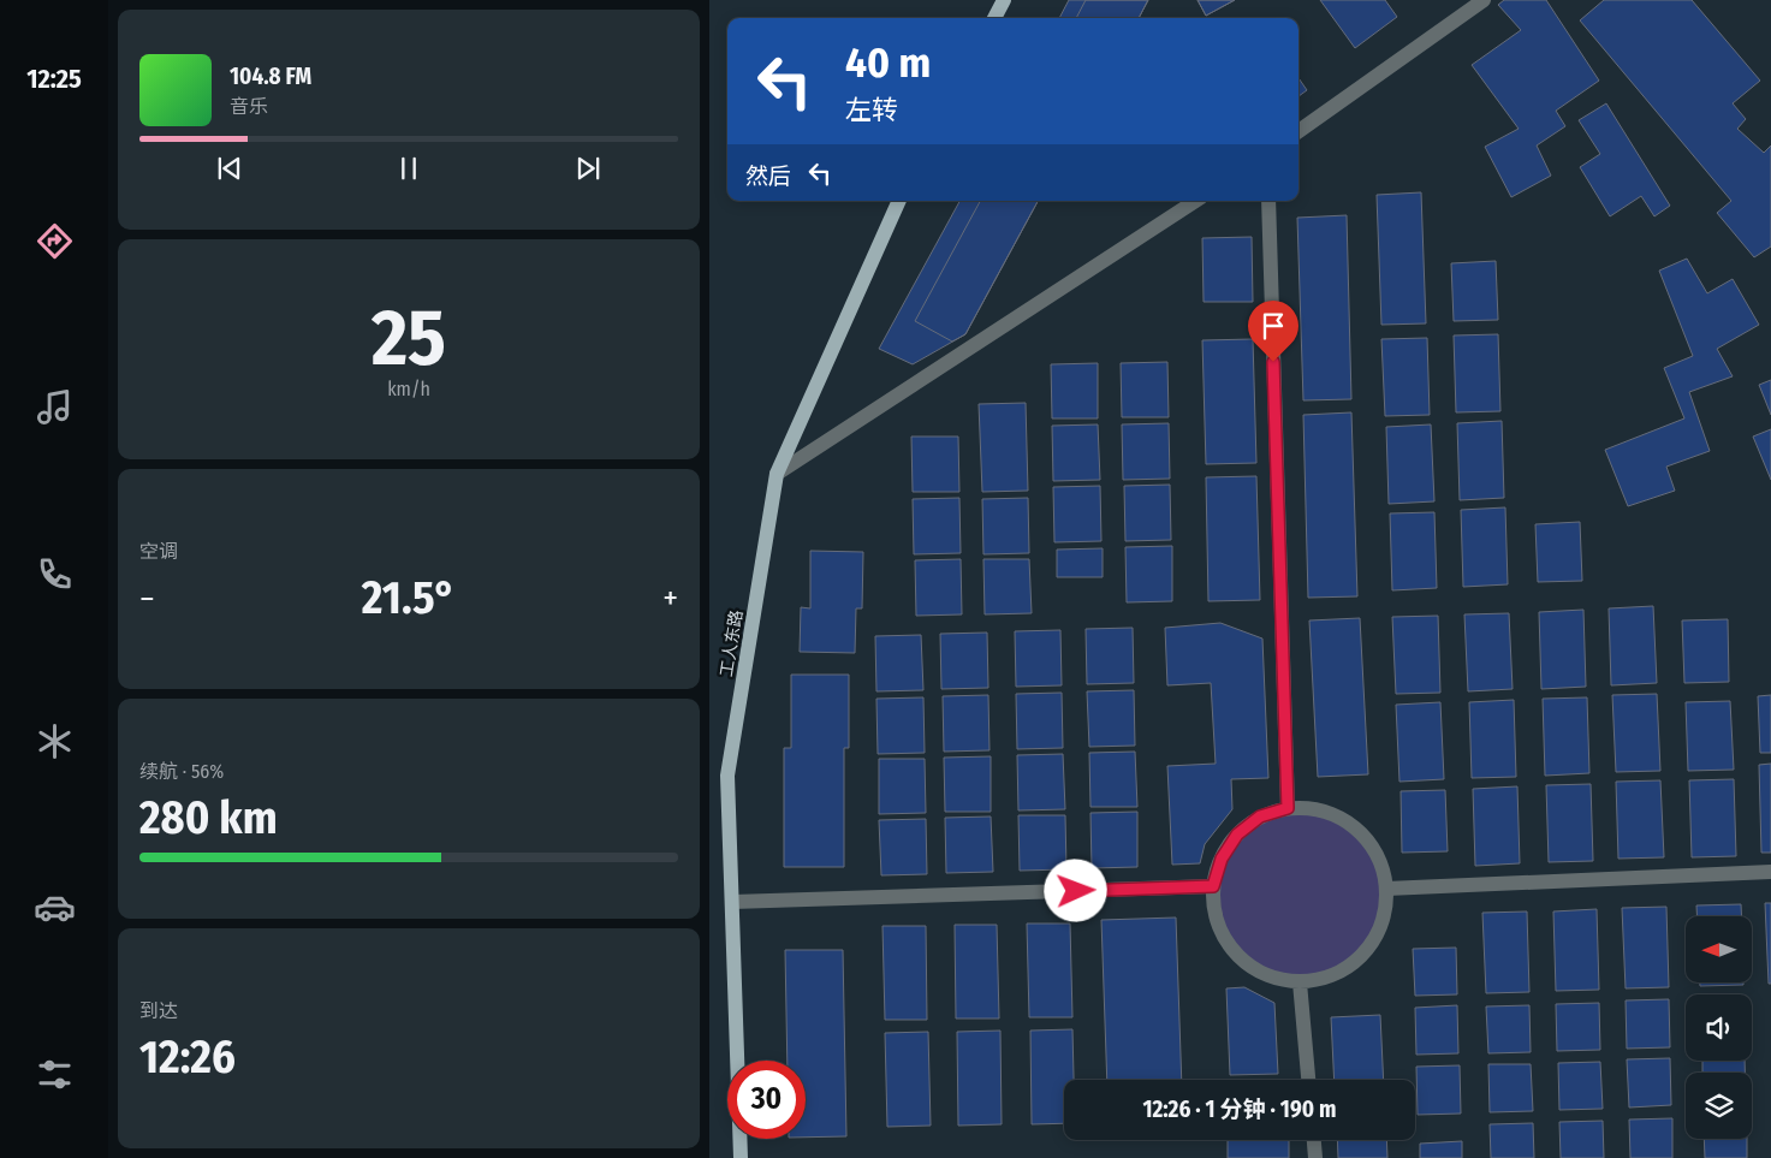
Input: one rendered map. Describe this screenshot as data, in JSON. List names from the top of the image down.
{
  "streets": {
    "main road": ["工人东路"]
  },
  "north": "left",
  "page": {
    "tabs": "12:25",
    "turn": ["40 m", "左转"],
    "song": ["104.8 FM", "音乐"],
    "then": "然后",
    "tile": [
      ["25", "km/h"],
      "空调",
      ["续航 · 56%", "280 km"],
      ["到达", "12:26"]
    ],
    "heat": ["−", "21.5°", "+"],
    "limit": "30",
    "trip": "12:26 · 1 分钟 · 190 m"
  }
}
